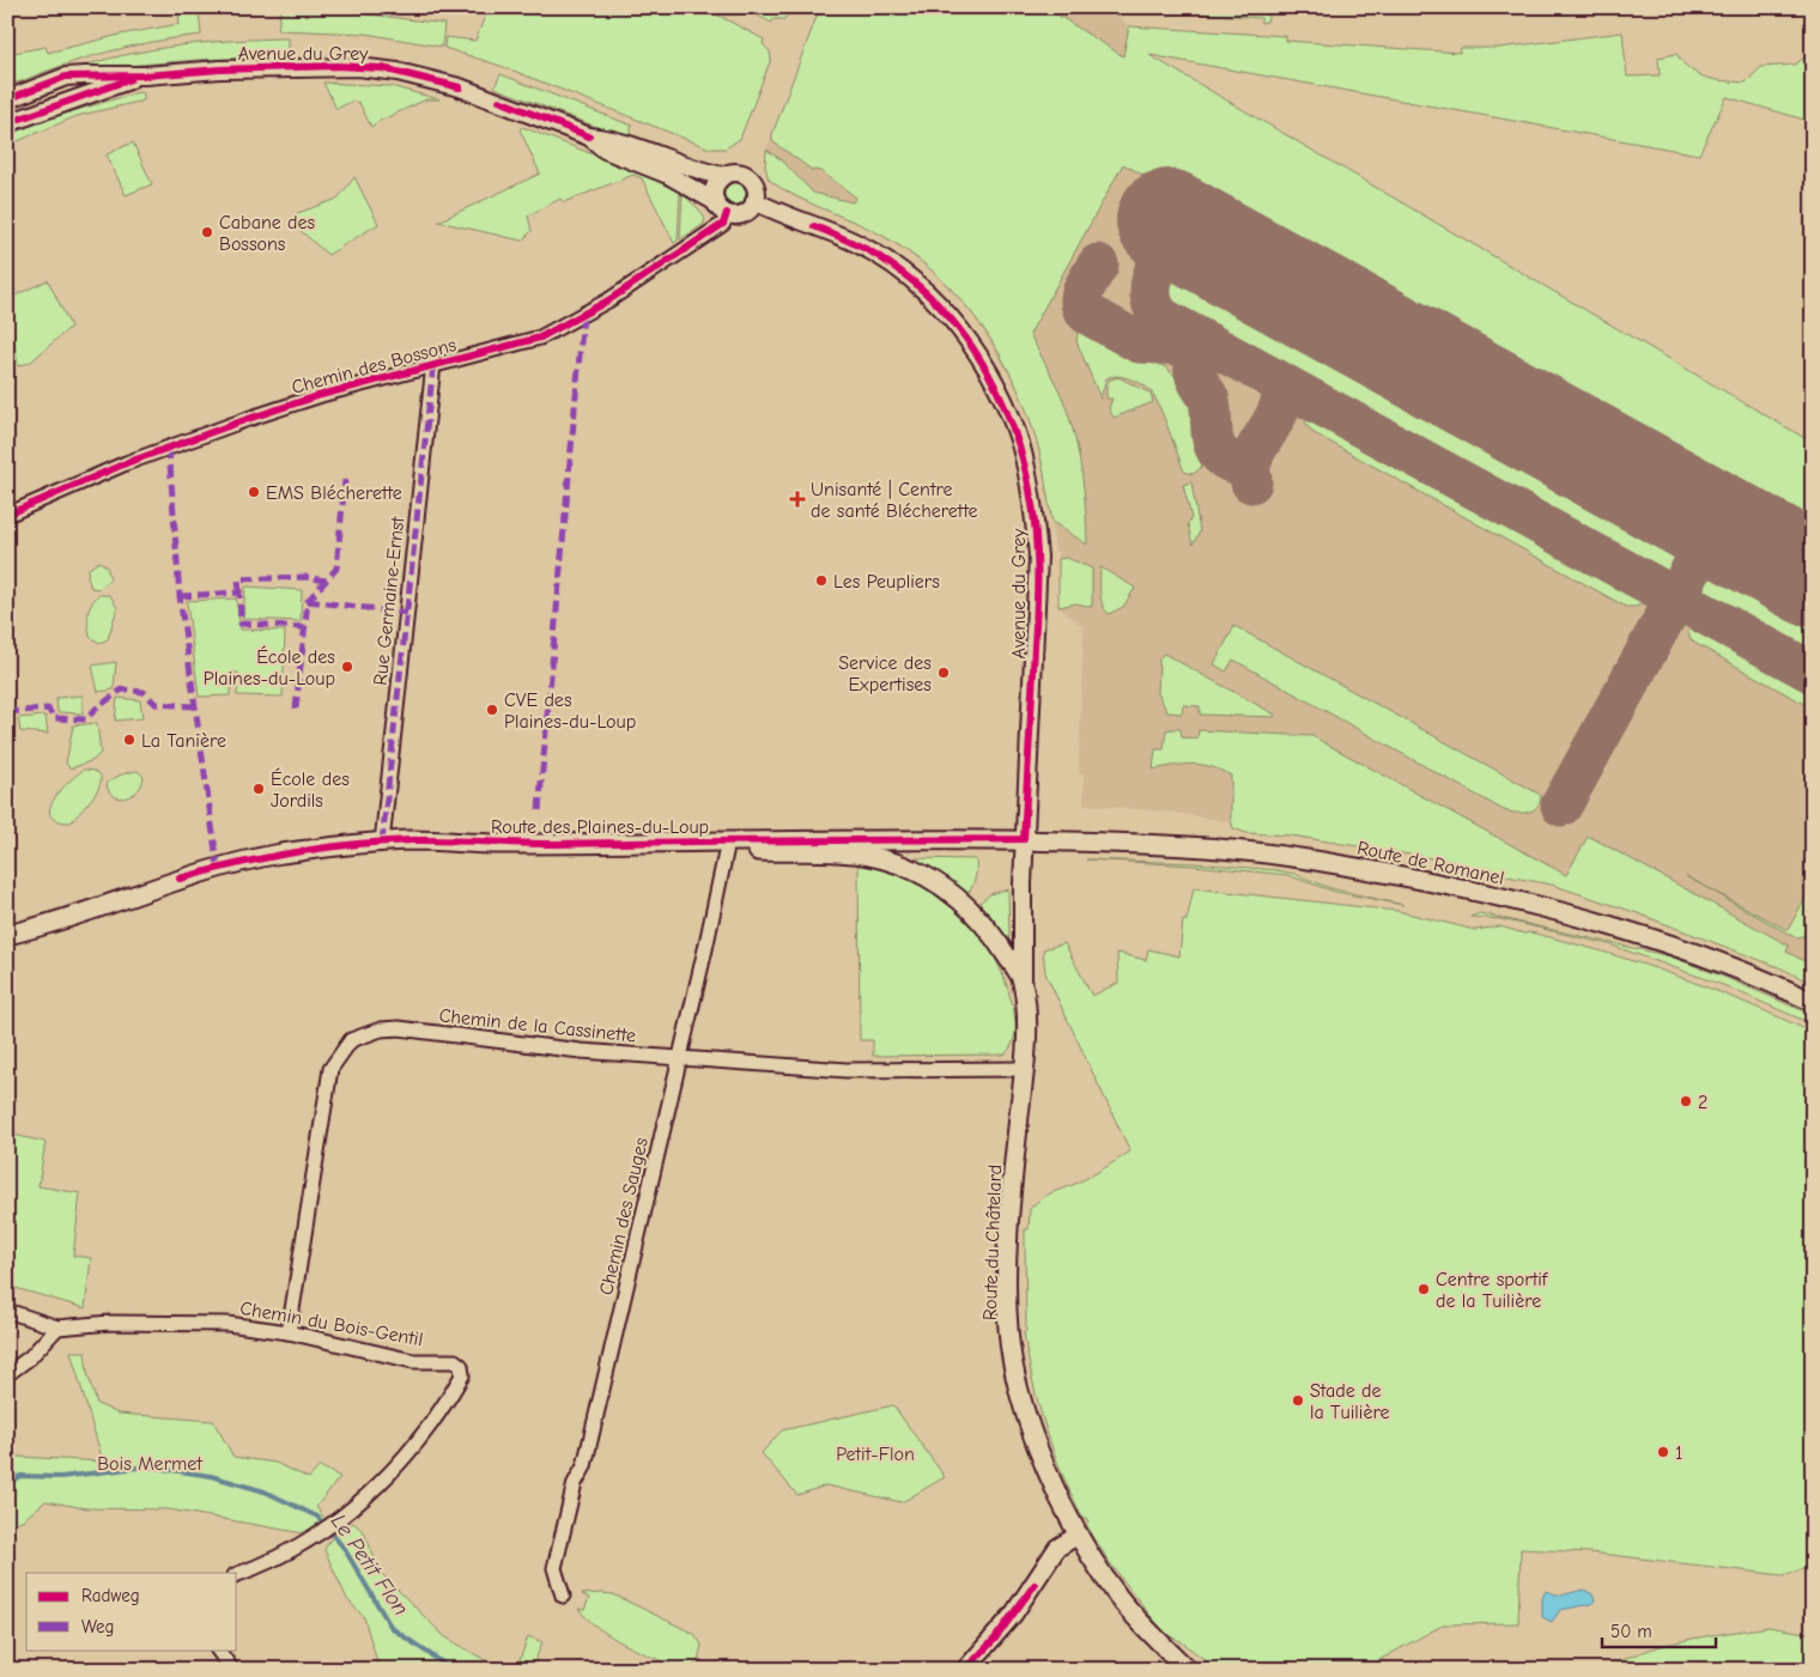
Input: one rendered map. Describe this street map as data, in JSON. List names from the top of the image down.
{
  "streets": {
    "main road": ["Route des Plaines-du-Loup", "Route de Romanel", "Route du Châtelard"],
    "street": [
      "Avenue du Grey",
      "Chemin des Bossons",
      "Rue Germaine-Ernst",
      "Chemin de la Cassinette",
      "Chemin des Sauges",
      "Chemin du Bois-Gentil"
    ]
  },
  "crossings": [
    ["Avenue du Grey", "Chemin des Bossons"],
    ["Avenue du Grey", "Route des Plaines-du-Loup"],
    ["Avenue du Grey", "Route de Romanel"],
    ["Avenue du Grey", "Route du Châtelard"],
    ["Chemin des Bossons", "Rue Germaine-Ernst"],
    ["Rue Germaine-Ernst", "Route des Plaines-du-Loup"],
    ["Route des Plaines-du-Loup", "Route de Romanel"],
    ["Route des Plaines-du-Loup", "Chemin des Sauges"],
    ["Route des Plaines-du-Loup", "Route du Châtelard"],
    ["Chemin de la Cassinette", "Chemin des Sauges"],
    ["Chemin de la Cassinette", "Route du Châtelard"],
    ["Chemin de la Cassinette", "Chemin du Bois-Gentil"]
  ],
  "water": ["Le Petit Flon"],
  "parks": ["Petit-Flon", "Bois Mermet"],
  "places": {
    "other": [
      "Cabane des Bossons",
      "EMS Blécherette",
      "Les Peupliers",
      "École des Plaines-du-Loup",
      "Service des Expertises",
      "CVE des Plaines-du-Loup",
      "La Tanière",
      "École des Jordils",
      "2",
      "Centre sportif de la Tuilière",
      "Stade de la Tuilière",
      "1"
    ],
    "health": ["Unisanté | Centre de santé Blécherette"]
  },
  "legend": ["Radweg", "Weg"],
  "scale_bar": "50 m"
}
